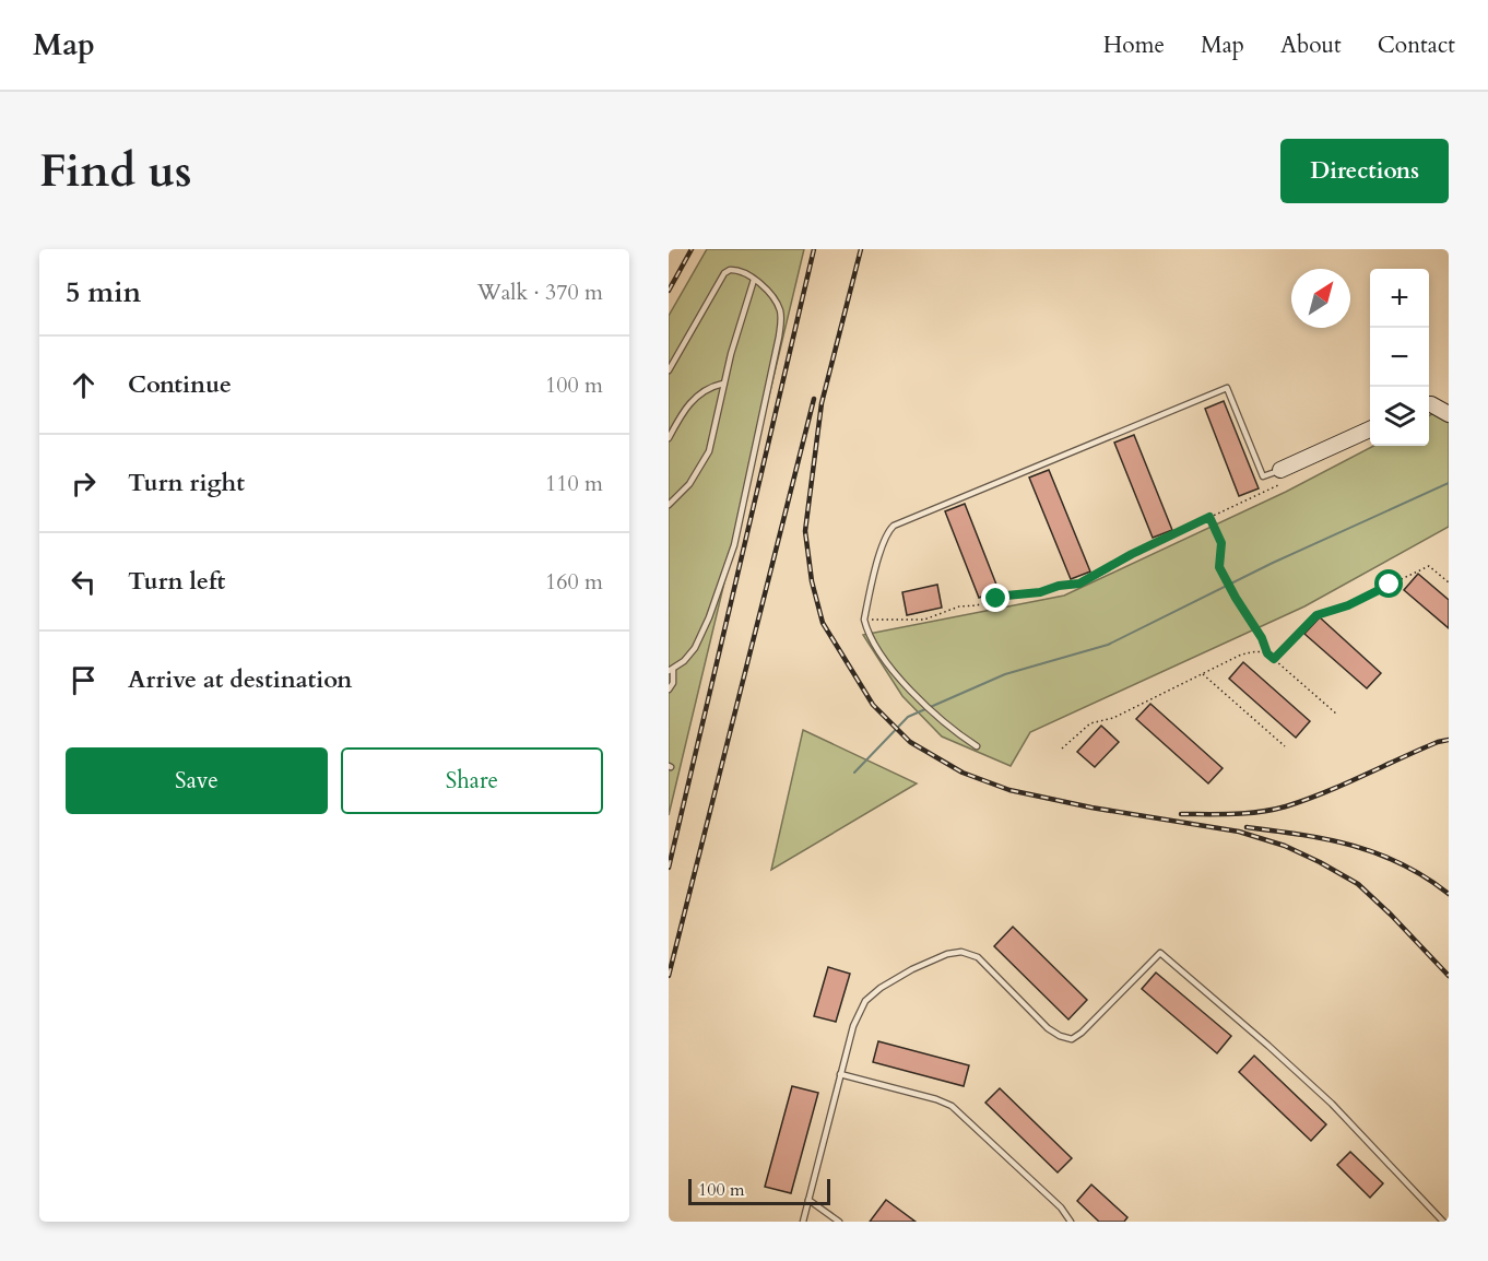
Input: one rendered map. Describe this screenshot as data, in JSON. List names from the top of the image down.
{
  "scale_bar": "100 m",
  "north": "top right",
  "page": {
    "header": "Map",
    "nav": [
      "Home",
      "Map",
      "About",
      "Contact"
    ],
    "buttons": [
      "Directions",
      ["Save", "Share"]
    ],
    "title": "Find us",
    "heading": ["5 min", "Walk · 370 m"],
    "map_buttons": ["+", "−"],
    "list": [
      ["Continue", "100 m"],
      ["Turn right", "110 m"],
      ["Turn left", "160 m"],
      "Arrive at destination"
    ],
    "scale": "100 m"
  }
}
